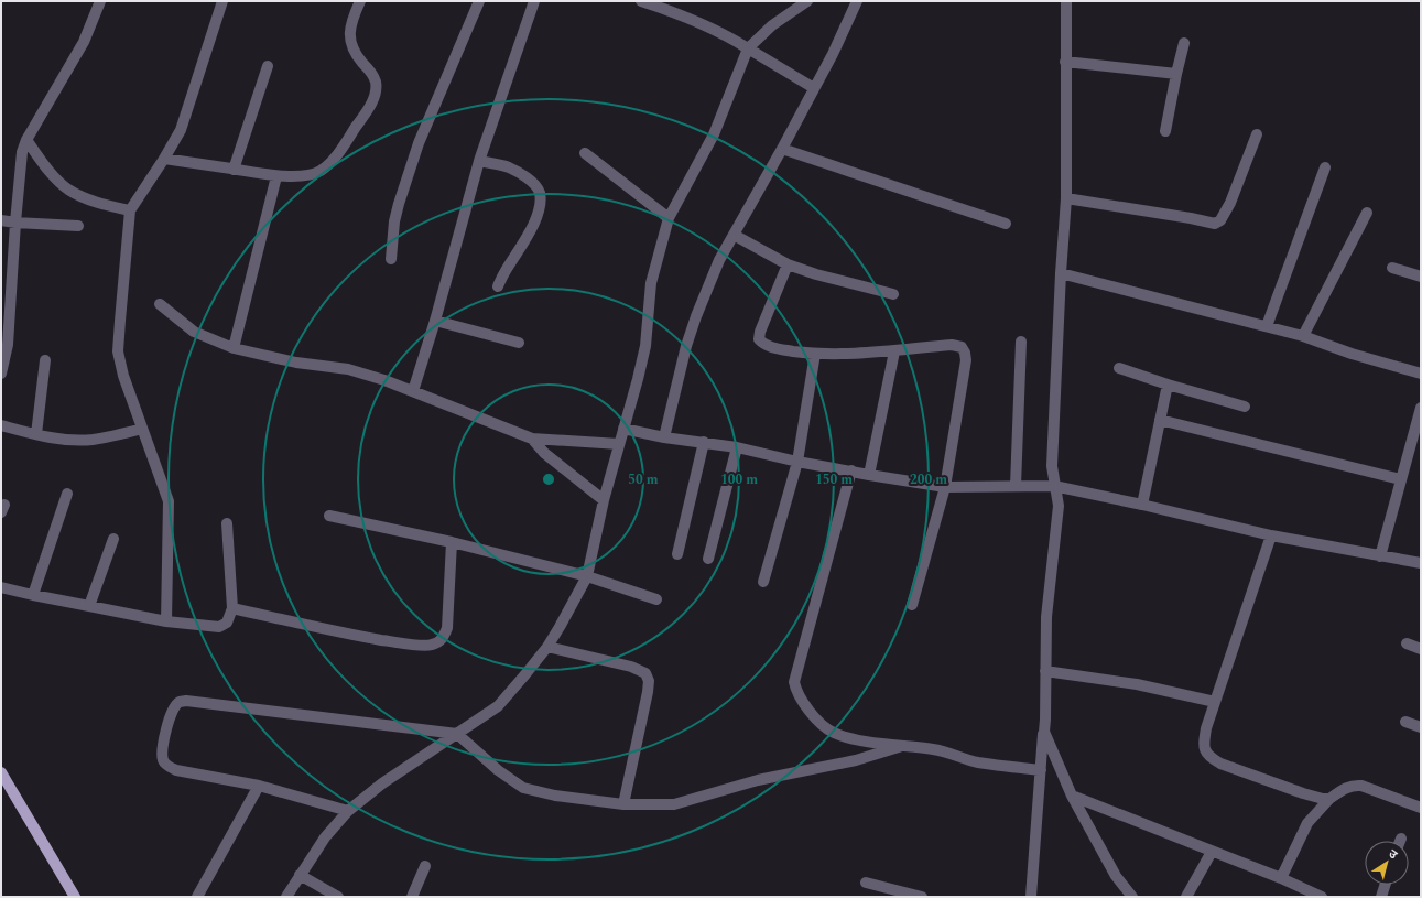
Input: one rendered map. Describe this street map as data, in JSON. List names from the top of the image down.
{
  "north": "top right",
  "rings": [
    "50 m",
    "100 m",
    "150 m",
    "200 m"
  ]
}
